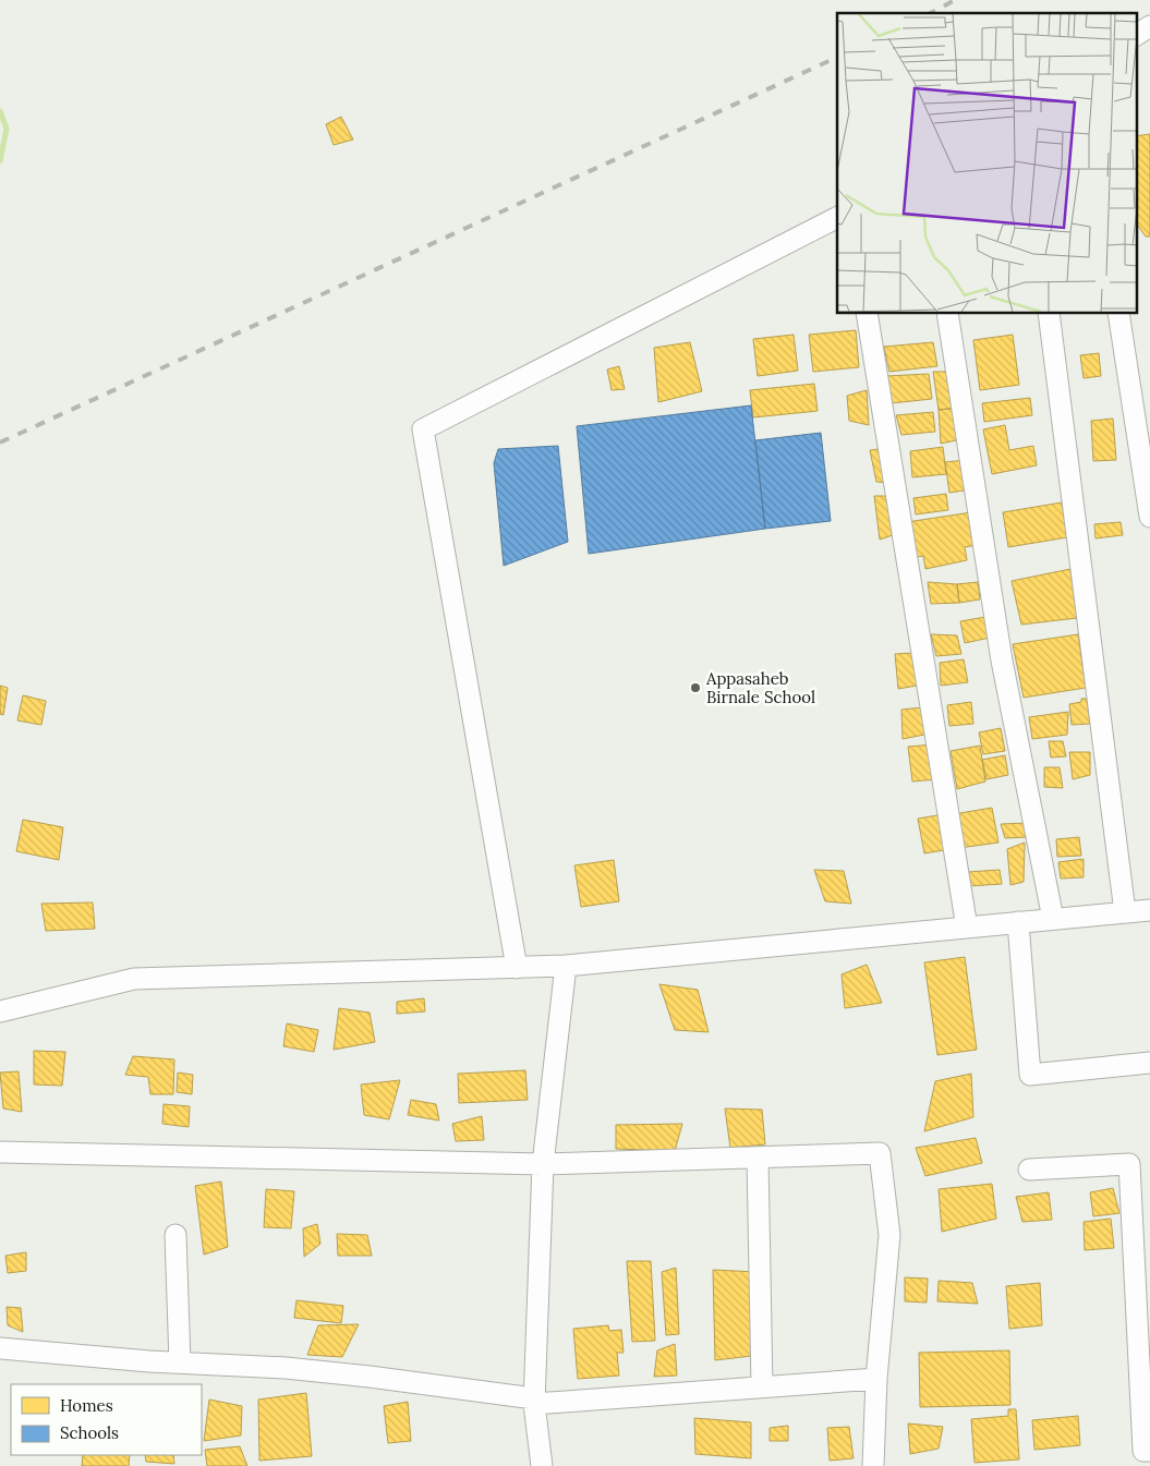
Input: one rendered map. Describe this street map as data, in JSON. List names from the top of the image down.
{
  "places": ["Appasaheb Birnale School"],
  "legend": ["Homes", "Schools"]
}
